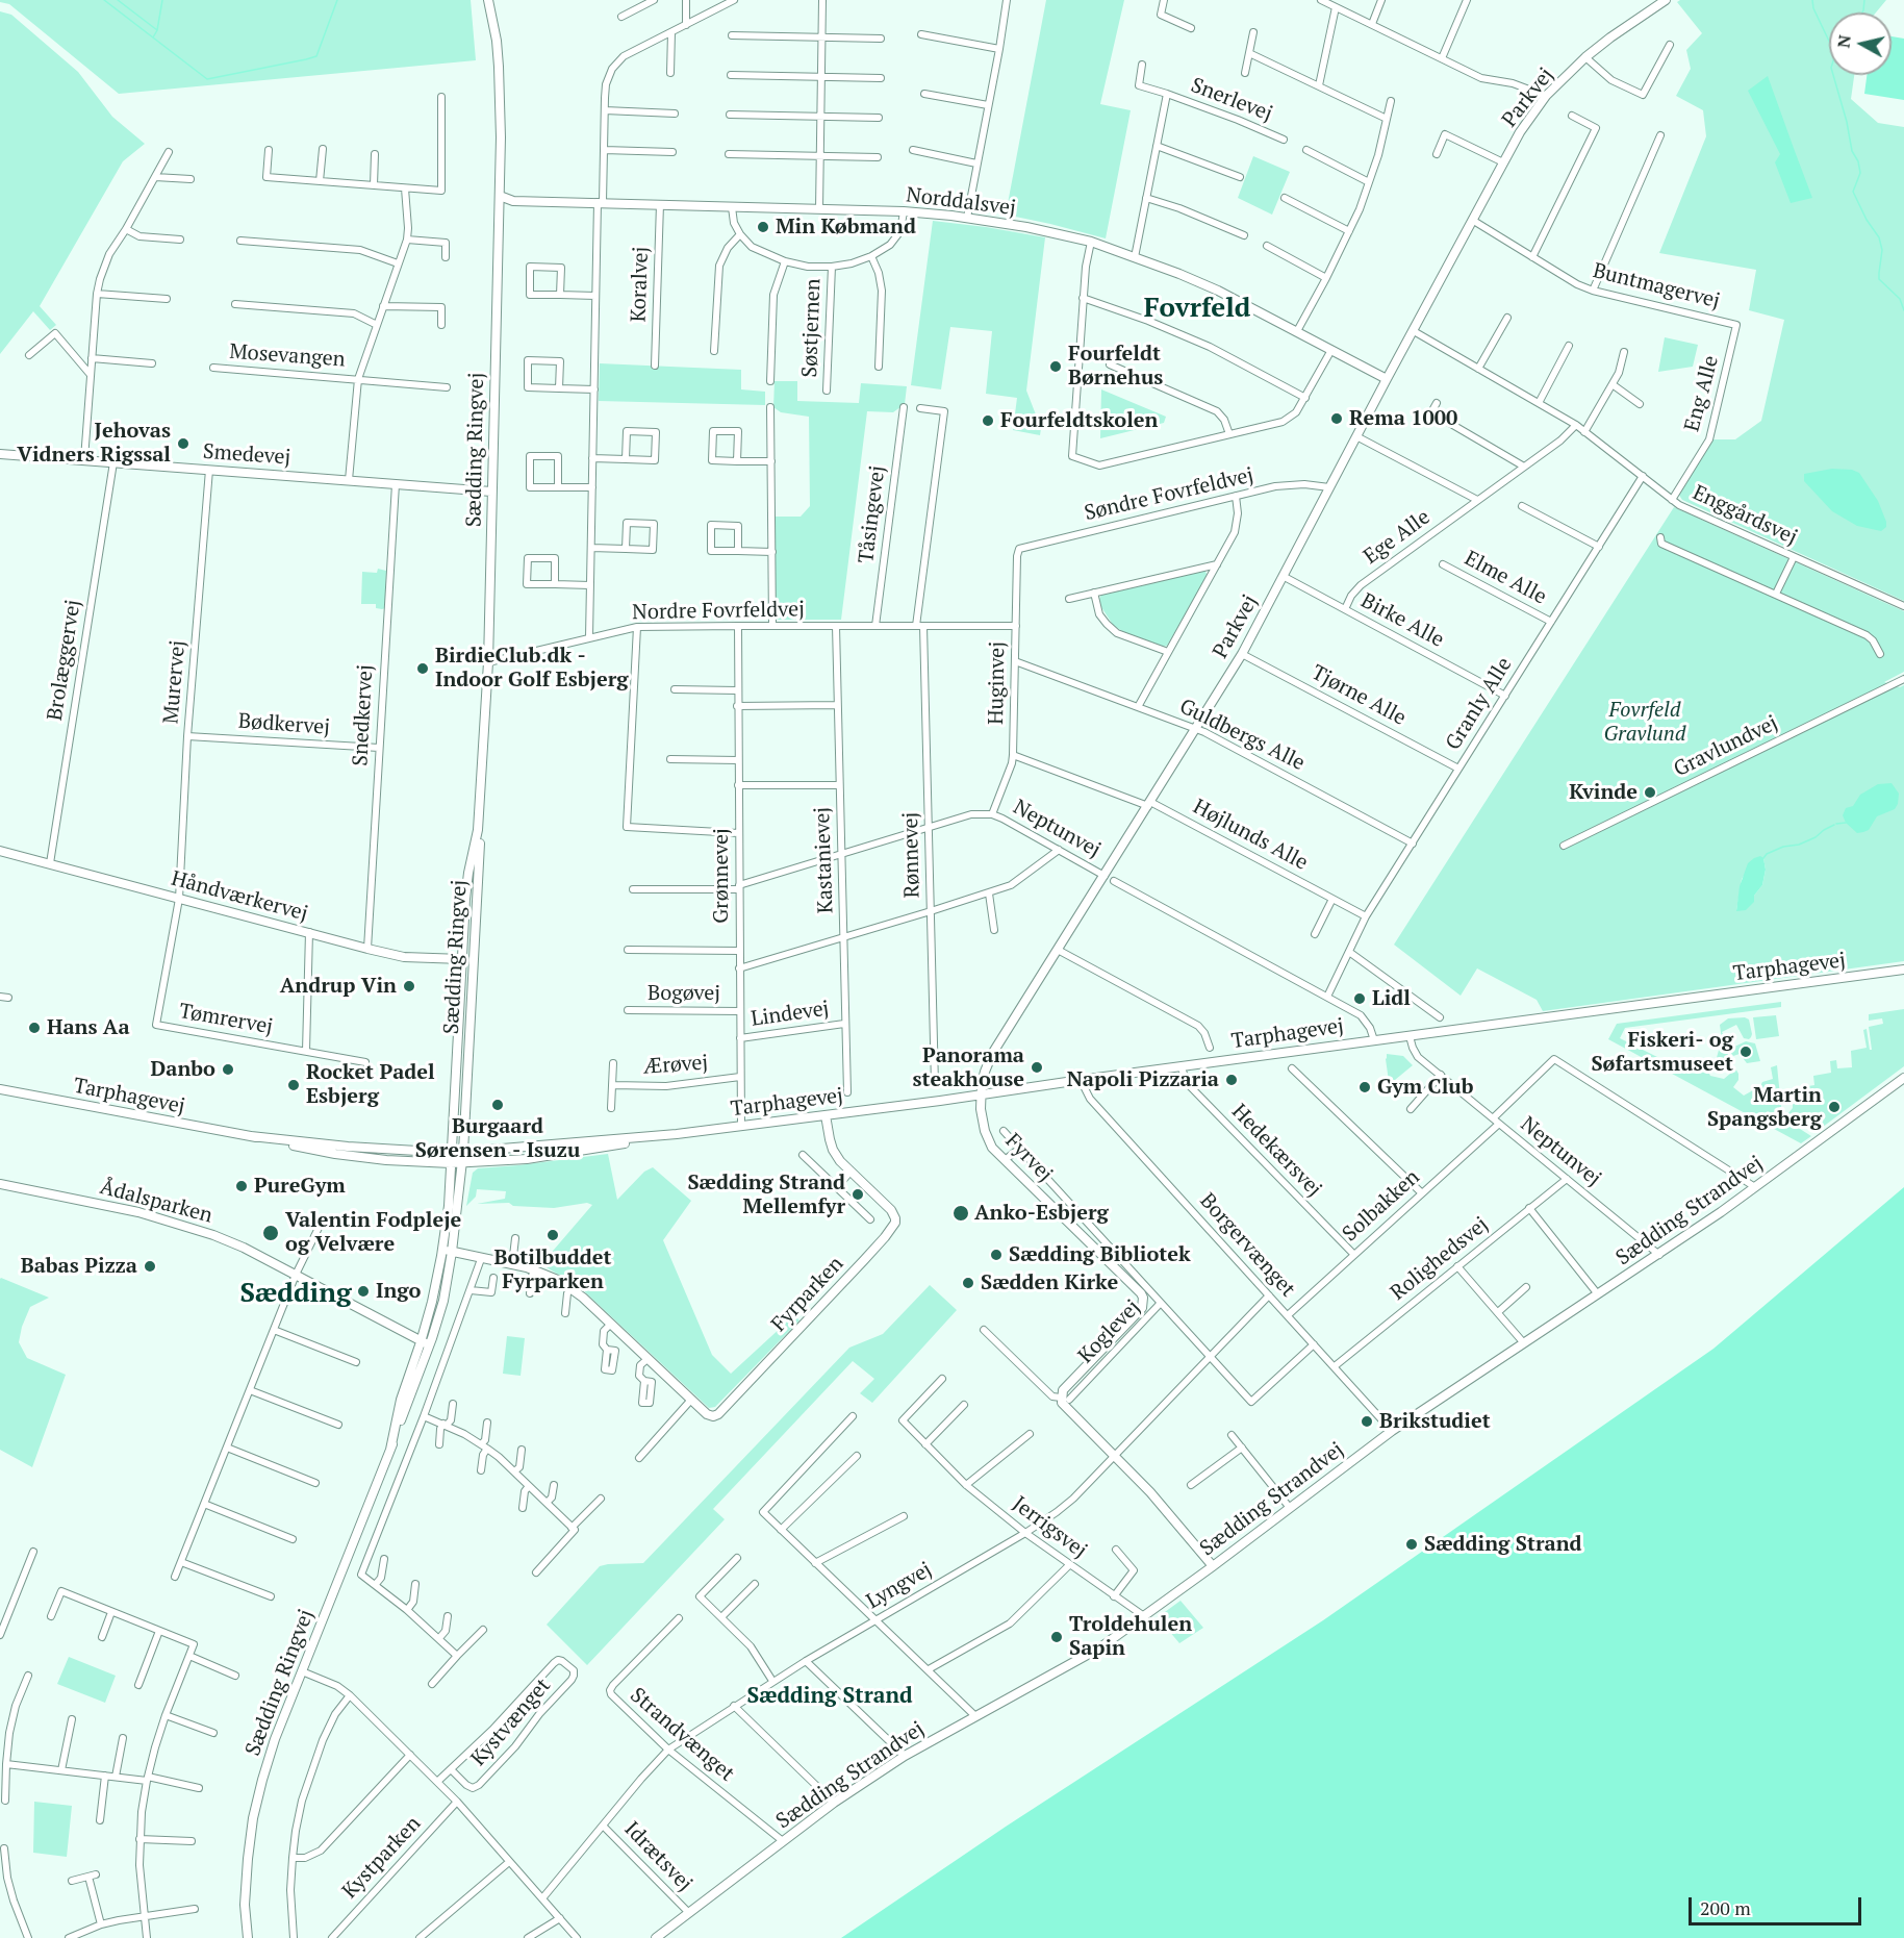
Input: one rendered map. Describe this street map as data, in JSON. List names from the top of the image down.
{
  "streets": {
    "street": [
      "Parkvej",
      "Snerlevej",
      "Norddalsvej",
      "Koralvej",
      "Buntmagervej",
      "Søstjernen",
      "Mosevangen",
      "Eng Alle",
      "Sædding Ringvej",
      "Smedevej",
      "Søndre Fovrfeldvej",
      "Tåsingevej",
      "Enggårdsvej",
      "Ege Alle",
      "Elme Alle",
      "Nordre Fovrfeldvej",
      "Birke Alle",
      "Brolæggervej",
      "Murervej",
      "Huginvej",
      "Tjørne Alle",
      "Granly Alle",
      "Snedkervej",
      "Bødkervej",
      "Guldbergs Alle",
      "Gravlundvej",
      "Neptunvej",
      "Højlunds Alle",
      "Rønnevej",
      "Kastanievej",
      "Grønnevej",
      "Håndværkervej",
      "Tarphagevej",
      "Bogøvej",
      "Lindevej",
      "Tømrervej",
      "Ærøvej",
      "Hedekærsvej",
      "Fyrvej",
      "Ådalsparken",
      "Solbakken",
      "Sædding Strandvej",
      "Borgervænget",
      "Rolighedsvej",
      "Fyrparken",
      "Koglevej",
      "Jerrigsvej",
      "Lyngvej",
      "Kystvænget",
      "Strandvænget",
      "Idrætsvej",
      "Kystparken"
    ]
  },
  "crossings": [
    ["Parkvej", "Norddalsvej"],
    ["Parkvej", "Buntmagervej"],
    ["Parkvej", "Søndre Fovrfeldvej"],
    ["Parkvej", "Enggårdsvej"],
    ["Parkvej", "Birke Alle"],
    ["Parkvej", "Tjørne Alle"],
    ["Parkvej", "Guldbergs Alle"],
    ["Parkvej", "Neptunvej"],
    ["Parkvej", "Højlunds Alle"],
    ["Parkvej", "Tarphagevej"],
    ["Parkvej", "Fyrvej"],
    ["Snerlevej", "Norddalsvej"],
    ["Norddalsvej", "Koralvej"],
    ["Norddalsvej", "Søstjernen"],
    ["Norddalsvej", "Sædding Ringvej"],
    ["Buntmagervej", "Eng Alle"],
    ["Mosevangen", "Smedevej"],
    ["Eng Alle", "Enggårdsvej"],
    ["Sædding Ringvej", "Smedevej"],
    ["Sædding Ringvej", "Nordre Fovrfeldvej"],
    ["Sædding Ringvej", "Håndværkervej"],
    ["Sædding Ringvej", "Tarphagevej"],
    ["Sædding Ringvej", "Ådalsparken"],
    ["Sædding Ringvej", "Fyrparken"],
    ["Smedevej", "Brolæggervej"],
    ["Smedevej", "Murervej"],
    ["Smedevej", "Snedkervej"],
    ["Søndre Fovrfeldvej", "Huginvej"],
    ["Tåsingevej", "Nordre Fovrfeldvej"],
    ["Enggårdsvej", "Ege Alle"],
    ["Enggårdsvej", "Granly Alle"],
    ["Ege Alle", "Birke Alle"],
    ["Elme Alle", "Granly Alle"],
    ["Nordre Fovrfeldvej", "Huginvej"],
    ["Nordre Fovrfeldvej", "Rønnevej"],
    ["Nordre Fovrfeldvej", "Kastanievej"],
    ["Nordre Fovrfeldvej", "Grønnevej"],
    ["Birke Alle", "Granly Alle"],
    ["Brolæggervej", "Håndværkervej"],
    ["Murervej", "Bødkervej"],
    ["Murervej", "Håndværkervej"],
    ["Murervej", "Tømrervej"],
    ["Huginvej", "Guldbergs Alle"],
    ["Huginvej", "Neptunvej"],
    ["Huginvej", "Højlunds Alle"],
    ["Tjørne Alle", "Granly Alle"],
    ["Granly Alle", "Guldbergs Alle"],
    ["Granly Alle", "Neptunvej"],
    ["Granly Alle", "Højlunds Alle"],
    ["Snedkervej", "Bødkervej"],
    ["Snedkervej", "Håndværkervej"],
    ["Neptunvej", "Rønnevej"],
    ["Neptunvej", "Kastanievej"],
    ["Neptunvej", "Grønnevej"],
    ["Neptunvej", "Tarphagevej"],
    ["Neptunvej", "Solbakken"],
    ["Neptunvej", "Sædding Strandvej"],
    ["Neptunvej", "Rolighedsvej"],
    ["Kastanievej", "Lindevej"],
    ["Grønnevej", "Tarphagevej"],
    ["Grønnevej", "Bogøvej"],
    ["Grønnevej", "Lindevej"],
    ["Grønnevej", "Ærøvej"],
    ["Håndværkervej", "Tømrervej"],
    ["Tarphagevej", "Hedekærsvej"],
    ["Tarphagevej", "Fyrvej"],
    ["Tarphagevej", "Borgervænget"],
    ["Tarphagevej", "Fyrparken"],
    ["Hedekærsvej", "Solbakken"],
    ["Fyrvej", "Koglevej"],
    ["Solbakken", "Sædding Strandvej"],
    ["Solbakken", "Borgervænget"],
    ["Sædding Strandvej", "Borgervænget"],
    ["Sædding Strandvej", "Jerrigsvej"],
    ["Sædding Strandvej", "Strandvænget"],
    ["Sædding Strandvej", "Idrætsvej"],
    ["Borgervænget", "Rolighedsvej"],
    ["Borgervænget", "Lyngvej"],
    ["Jerrigsvej", "Lyngvej"],
    ["Lyngvej", "Strandvænget"],
    ["Lyngvej", "Idrætsvej"]
  ],
  "districts": ["Fovrfeld", "Sædding", "Sædding Strand"],
  "parks": ["Fovrfeld Gravlund"],
  "places": [
    "Min Købmand",
    "Fourfeldt Børnehus",
    "Rema 1000",
    "Fourfeldtskolen",
    "Jehovas Vidners Rigssal",
    "BirdieClub.dk - Indoor Golf Esbjerg",
    "Kvinde",
    "Andrup Vin",
    "Lidl",
    "Hans Aa",
    "Fiskeri- og Søfartsmuseet",
    "Panorama steakhouse",
    "Danbo",
    "Napoli Pizzaria",
    "Rocket Padel Esbjerg",
    "Gym Club",
    "Burgaard Sørensen - Isuzu",
    "Martin Spangsberg",
    "PureGym",
    "Sædding Strand Mellemfyr",
    "Anko-Esbjerg",
    "Valentin Fodpleje og Velvære",
    "Botilbuddet Fyrparken",
    "Sædding Bibliotek",
    "Babas Pizza",
    "Sædden Kirke",
    "Ingo",
    "Brikstudiet",
    "Sædding Strand",
    "Troldehulen Sapin"
  ],
  "scale_bar": "200 m",
  "north": "left"
}
